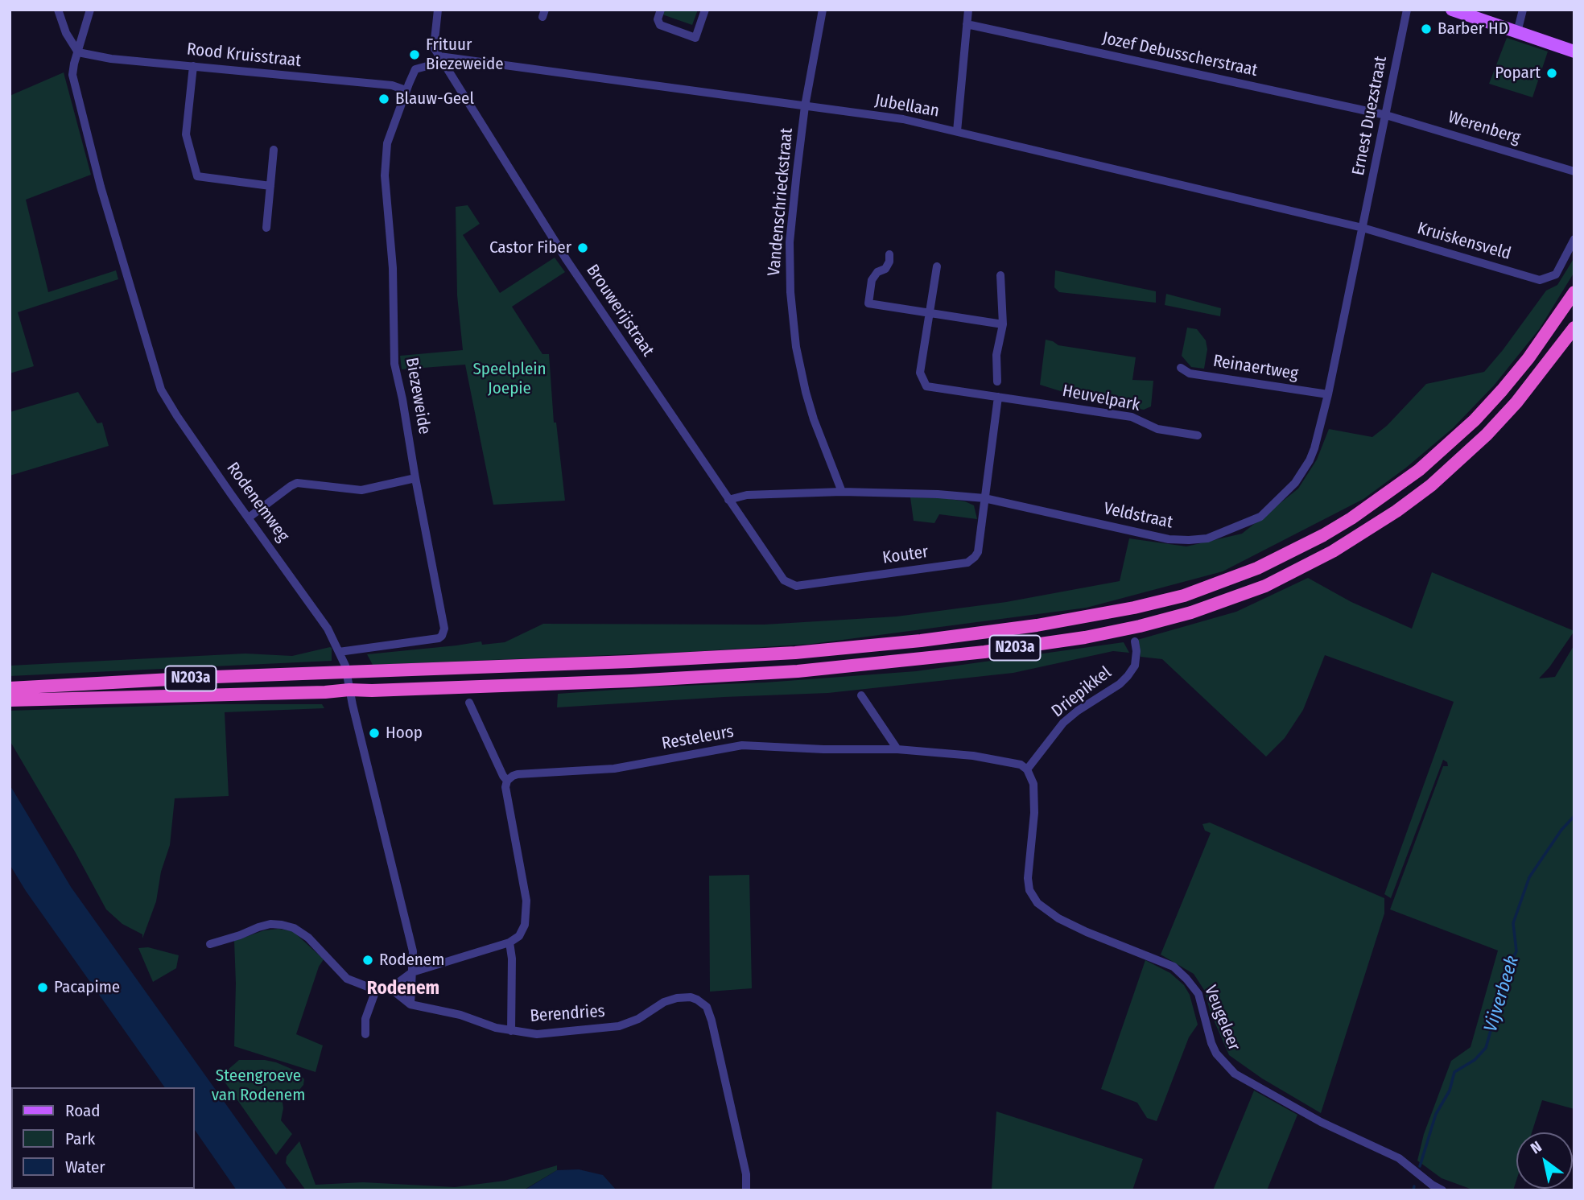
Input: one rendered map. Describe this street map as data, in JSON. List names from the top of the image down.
{
  "streets": {
    "highway": ["N203a"],
    "street": [
      "Jozef Debusscherstraat",
      "Rood Kruisstraat",
      "Jubellaan",
      "Ernest Duezstraat",
      "Werenberg",
      "Vandenschrieckstraat",
      "Kruiskensveld",
      "Brouwerijstraat",
      "Reinaertweg",
      "Biezeweide",
      "Heuvelpark",
      "Rodenemweg",
      "Veldstraat",
      "Kouter",
      "Driepikkel",
      "Resteleurs",
      "Berendries",
      "Veugeleer"
    ]
  },
  "crossings": [
    ["Jozef Debusscherstraat", "Ernest Duezstraat"],
    ["Jozef Debusscherstraat", "Werenberg"],
    ["Rood Kruisstraat", "Biezeweide"],
    ["Rood Kruisstraat", "Rodenemweg"],
    ["Jubellaan", "Ernest Duezstraat"],
    ["Jubellaan", "Vandenschrieckstraat"],
    ["Jubellaan", "Kruiskensveld"],
    ["Jubellaan", "Brouwerijstraat"],
    ["Jubellaan", "Biezeweide"],
    ["Jubellaan", "Veldstraat"],
    ["Ernest Duezstraat", "Werenberg"],
    ["Ernest Duezstraat", "Kruiskensveld"],
    ["Ernest Duezstraat", "Veldstraat"],
    ["Vandenschrieckstraat", "Veldstraat"],
    ["Kruiskensveld", "Veldstraat"],
    ["Brouwerijstraat", "Biezeweide"],
    ["Brouwerijstraat", "Veldstraat"],
    ["Brouwerijstraat", "Kouter"],
    ["Reinaertweg", "Veldstraat"],
    ["Biezeweide", "Rodenemweg"],
    ["Rodenemweg", "N203a"],
    ["Veldstraat", "Kouter"],
    ["Driepikkel", "Resteleurs"],
    ["Driepikkel", "Veugeleer"],
    ["Resteleurs", "Veugeleer"]
  ],
  "districts": ["Rodenem"],
  "water": ["Vijverbeek"],
  "parks": ["Speelplein Joepie", "Steengroeve van Rodenem"],
  "places": [
    "Barber HD",
    "Frituur Biezeweide",
    "Popart",
    "Blauw-Geel",
    "Castor Fiber",
    "Hoop",
    "Rodenem",
    "Pacapime"
  ],
  "legend": ["Road", "Park", "Water"],
  "north": "top left"
}
